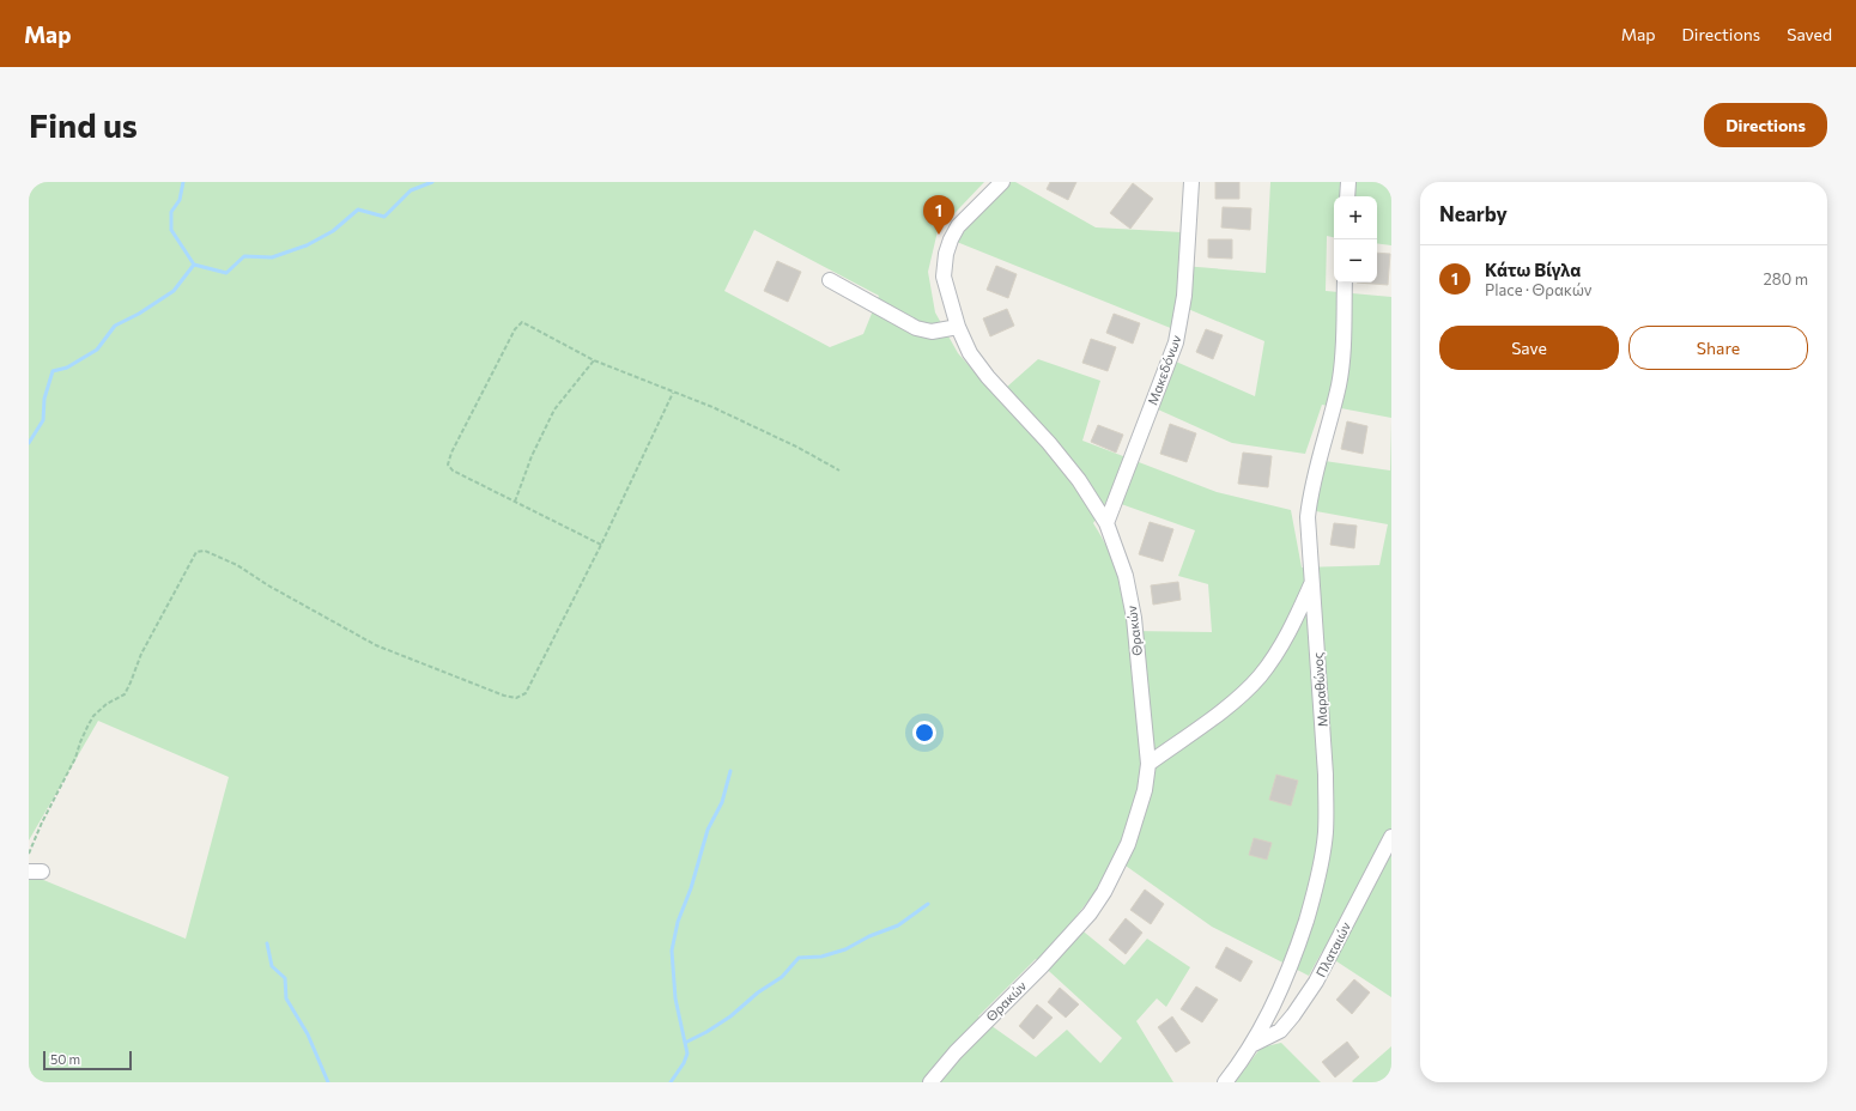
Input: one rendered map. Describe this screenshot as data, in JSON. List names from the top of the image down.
{
  "streets": {
    "street": [
      "Μακεδόνων",
      "Θρακών",
      "Μαραθώνος",
      "Πλαταιών"
    ]
  },
  "crossings": [
    ["Μακεδόνων", "Θρακών"],
    ["Μαραθώνος", "Πλαταιών"]
  ],
  "scale_bar": "50 m",
  "page": {
    "header": "Map",
    "nav": ["Map", "Directions", "Saved"],
    "buttons": [
      "Directions",
      ["Save", "Share"]
    ],
    "title": "Find us",
    "heading": "Nearby",
    "pins": "1",
    "map_buttons": ["+", "−"],
    "list": [
      {
        "mark": "1",
        "name": "Κάτω Βίγλα",
        "note": "Place · Θρακών",
        "value": "280 m"
      }
    ],
    "scale": "50 m"
  }
}
